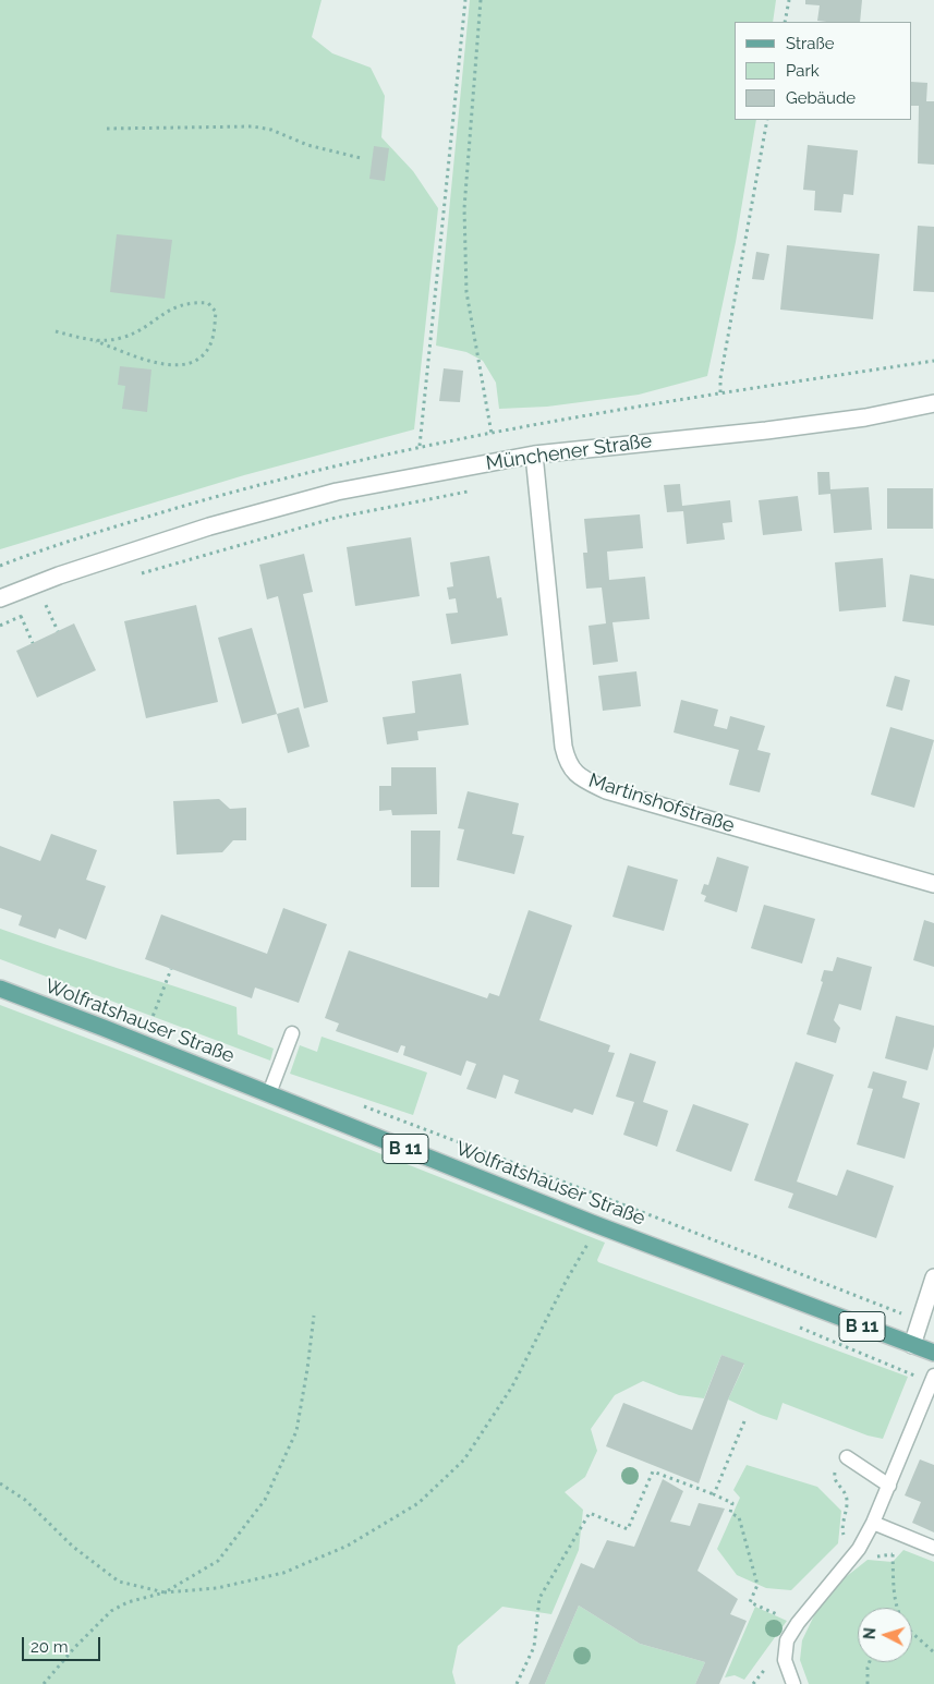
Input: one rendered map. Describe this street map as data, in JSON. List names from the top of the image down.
{
  "streets": {
    "main road": ["Wolfratshauser Straße", "B 11"],
    "street": ["Münchener Straße", "Martinshofstraße"]
  },
  "crossings": [
    ["Münchener Straße", "Martinshofstraße"]
  ],
  "legend": ["Straße", "Park", "Gebäude"],
  "scale_bar": "20 m",
  "north": "left"
}
